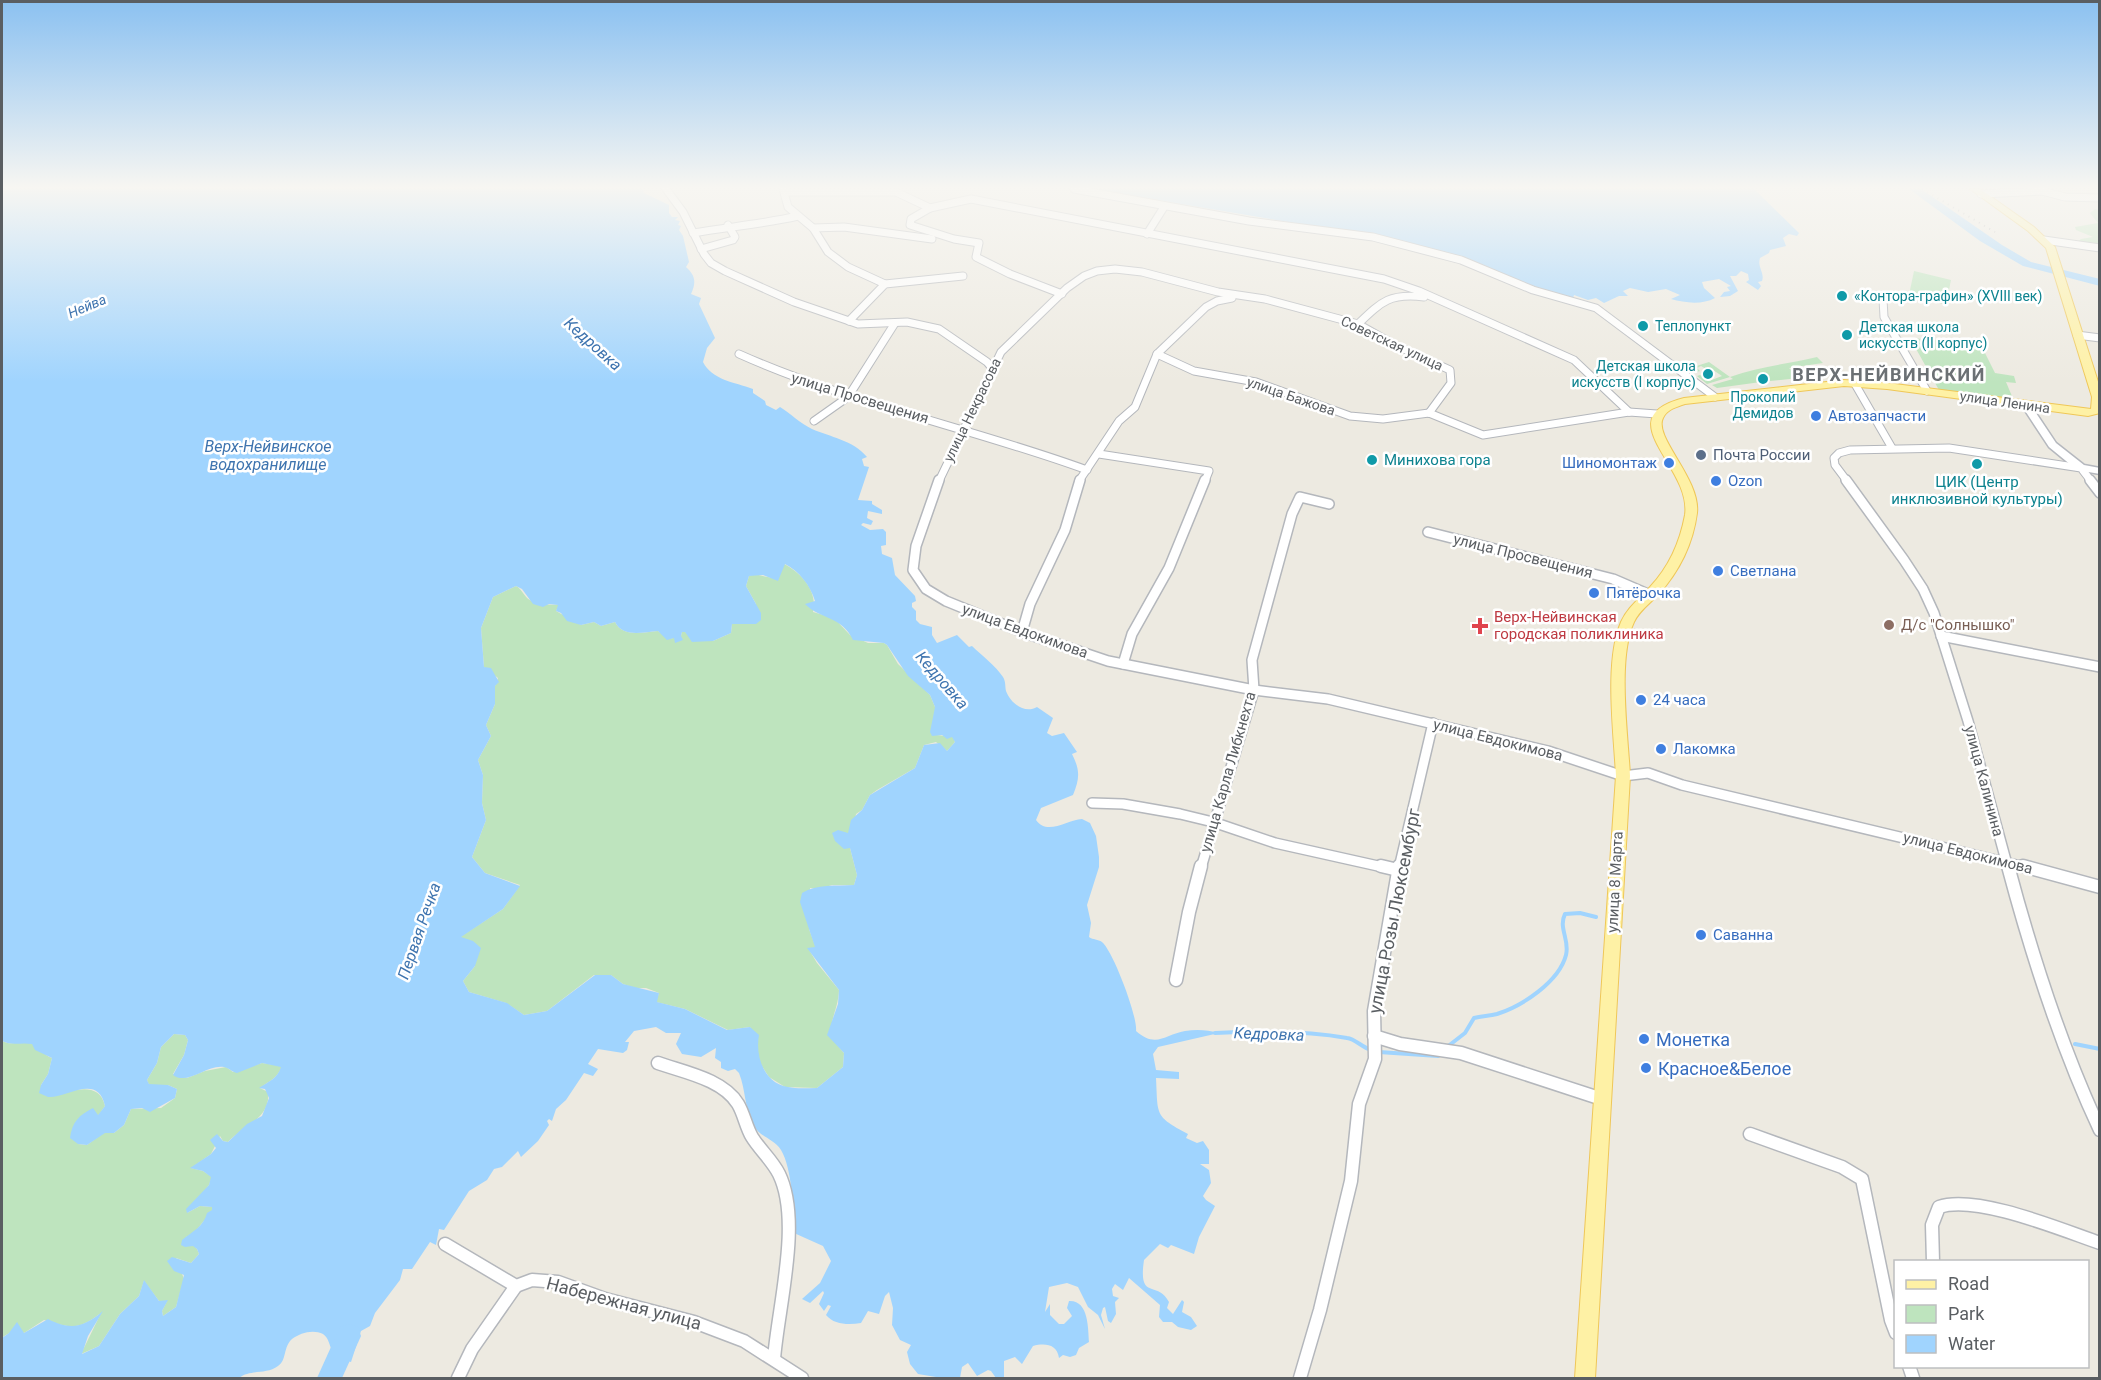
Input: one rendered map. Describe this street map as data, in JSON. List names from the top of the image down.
{
  "streets": {
    "main road": ["улица Ленина", "улица 8 Марта"],
    "street": [
      "Советская улица",
      "улица Бажова",
      "улица Просвещения",
      "улица Некрасова",
      "улица Евдокимова",
      "улица Карла Либкнехта",
      "улица Калинина",
      "улица Розы Люксембург",
      "Набережная улица"
    ]
  },
  "crossings": [
    ["Советская улица", "улица Бажова"],
    ["Советская улица", "улица Ленина"],
    ["Советская улица", "улица Некрасова"],
    ["улица Бажова", "улица Ленина"],
    ["улица Просвещения", "улица Некрасова"],
    ["улица Просвещения", "улица 8 Марта"],
    ["улица Ленина", "улица 8 Марта"],
    ["улица Некрасова", "улица Евдокимова"],
    ["улица Евдокимова", "улица Карла Либкнехта"],
    ["улица Евдокимова", "улица Калинина"],
    ["улица Евдокимова", "улица 8 Марта"],
    ["улица Евдокимова", "улица Розы Люксембург"]
  ],
  "districts": ["ВЕРХ-НЕЙВИНСКИЙ"],
  "water": [
    "Нейва",
    "Кедровка",
    "Верх-Нейвинское водохранилище",
    "Первая Речка"
  ],
  "places": {
    "other": [
      "«Контора-графин» (XVIII век)",
      "Теплопункт",
      "Детская школа искусств (II корпус)",
      "Детская школа искусств (I корпус)",
      "Прокопий Демидов",
      "Автозапчасти",
      "Почта России",
      "Минихова гора",
      "Шиномонтаж",
      "ЦИК (Центр инклюзивной культуры)",
      "Ozon",
      "Светлана",
      "Пятёрочка",
      "Д/с \"Солнышко\"",
      "24 часа",
      "Лакомка",
      "Саванна",
      "Монетка",
      "Красное&Белое"
    ],
    "health": ["Верх-Нейвинская городская поликлиника"]
  },
  "legend": ["Road", "Park", "Water"]
}
